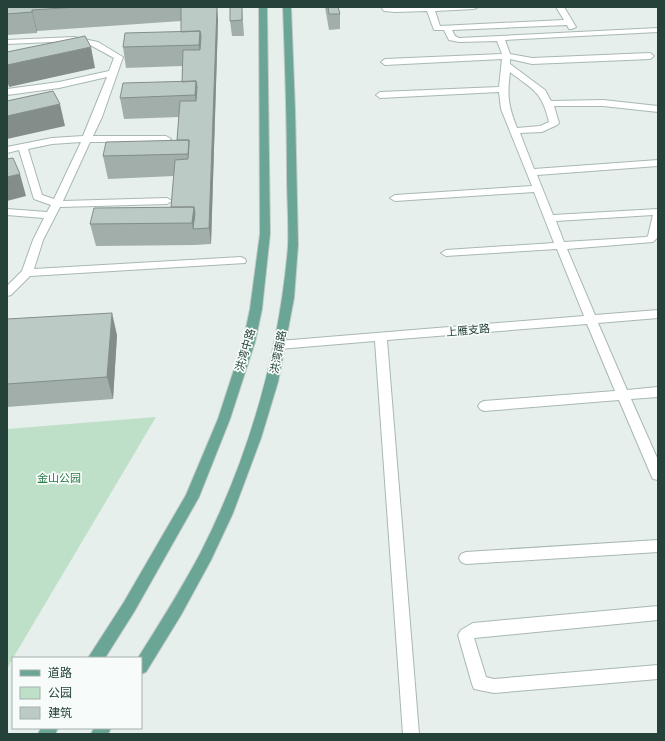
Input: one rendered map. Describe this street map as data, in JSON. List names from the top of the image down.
{
  "streets": {
    "main road": ["洪湾中路", "洪湾南路"],
    "street": ["上雁支路"]
  },
  "crossings": [
    ["上雁支路", "洪湾南路"]
  ],
  "parks": ["金山公园"],
  "legend": ["道路", "公园", "建筑"]
}
